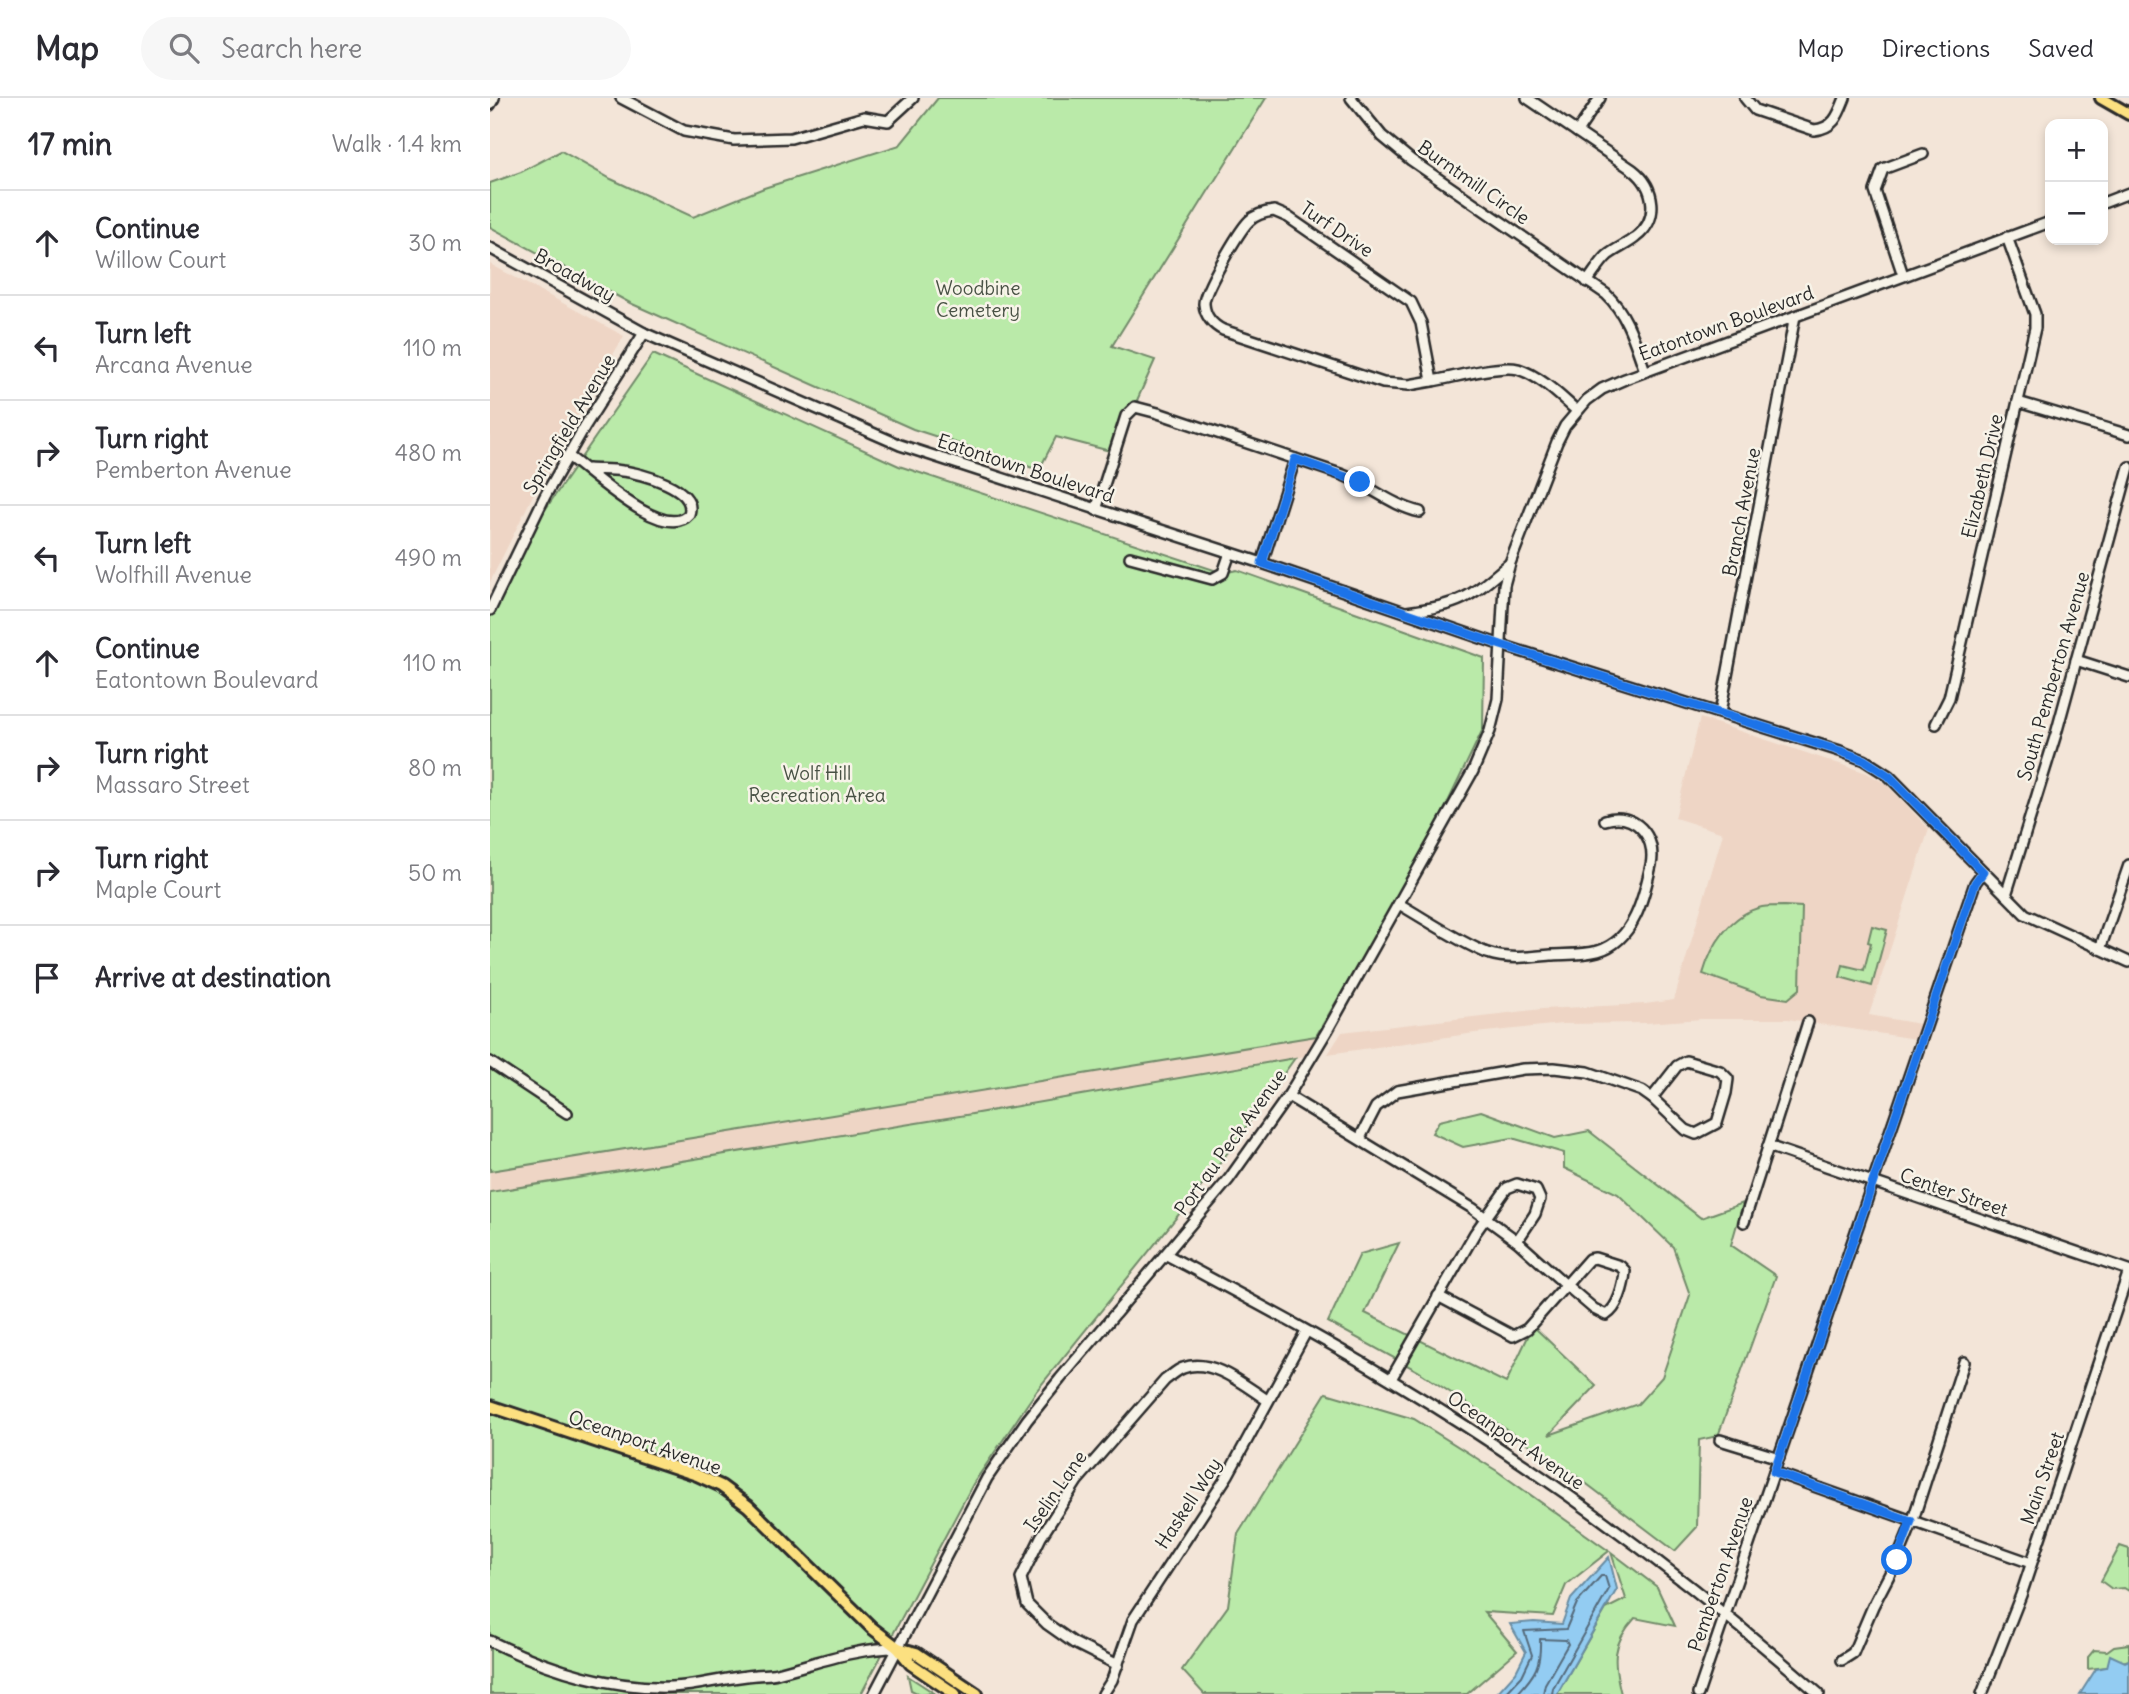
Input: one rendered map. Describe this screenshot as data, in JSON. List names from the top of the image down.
{
  "streets": {
    "main road": ["Oceanport Avenue"],
    "street": [
      "Burntmill Circle",
      "Turf Drive",
      "Broadway",
      "Eatontown Boulevard",
      "Springfield Avenue",
      "Elizabeth Drive",
      "Branch Avenue",
      "South Pemberton Avenue",
      "Port au Peck Avenue",
      "Center Street",
      "Main Street",
      "Iselin Lane",
      "Haskell Way",
      "Pemberton Avenue"
    ]
  },
  "crossings": [
    ["Burntmill Circle", "Eatontown Boulevard"],
    ["Turf Drive", "Eatontown Boulevard"],
    ["Broadway", "Eatontown Boulevard"],
    ["Broadway", "Springfield Avenue"],
    ["Eatontown Boulevard", "Springfield Avenue"],
    ["Eatontown Boulevard", "Elizabeth Drive"],
    ["Eatontown Boulevard", "Branch Avenue"],
    ["Eatontown Boulevard", "South Pemberton Avenue"],
    ["Eatontown Boulevard", "Port au Peck Avenue"],
    ["Eatontown Boulevard", "Pemberton Avenue"],
    ["Port au Peck Avenue", "Oceanport Avenue"],
    ["Center Street", "Main Street"],
    ["Center Street", "Pemberton Avenue"],
    ["Oceanport Avenue", "Haskell Way"],
    ["Oceanport Avenue", "Pemberton Avenue"],
    ["Iselin Lane", "Haskell Way"]
  ],
  "parks": ["Woodbine Cemetery", "Wolf Hill Recreation Area"],
  "page": {
    "header": "Map",
    "search": "Search here",
    "nav": ["Map", "Directions", "Saved"],
    "heading": ["17 min", "Walk · 1.4 km"],
    "map_buttons": ["+", "−"],
    "list": [
      ["Continue", "Willow Court", "30 m"],
      ["Turn left", "Arcana Avenue", "110 m"],
      ["Turn right", "Pemberton Avenue", "480 m"],
      ["Turn left", "Wolfhill Avenue", "490 m"],
      ["Continue", "Eatontown Boulevard", "110 m"],
      ["Turn right", "Massaro Street", "80 m"],
      ["Turn right", "Maple Court", "50 m"],
      "Arrive at destination"
    ]
  }
}
